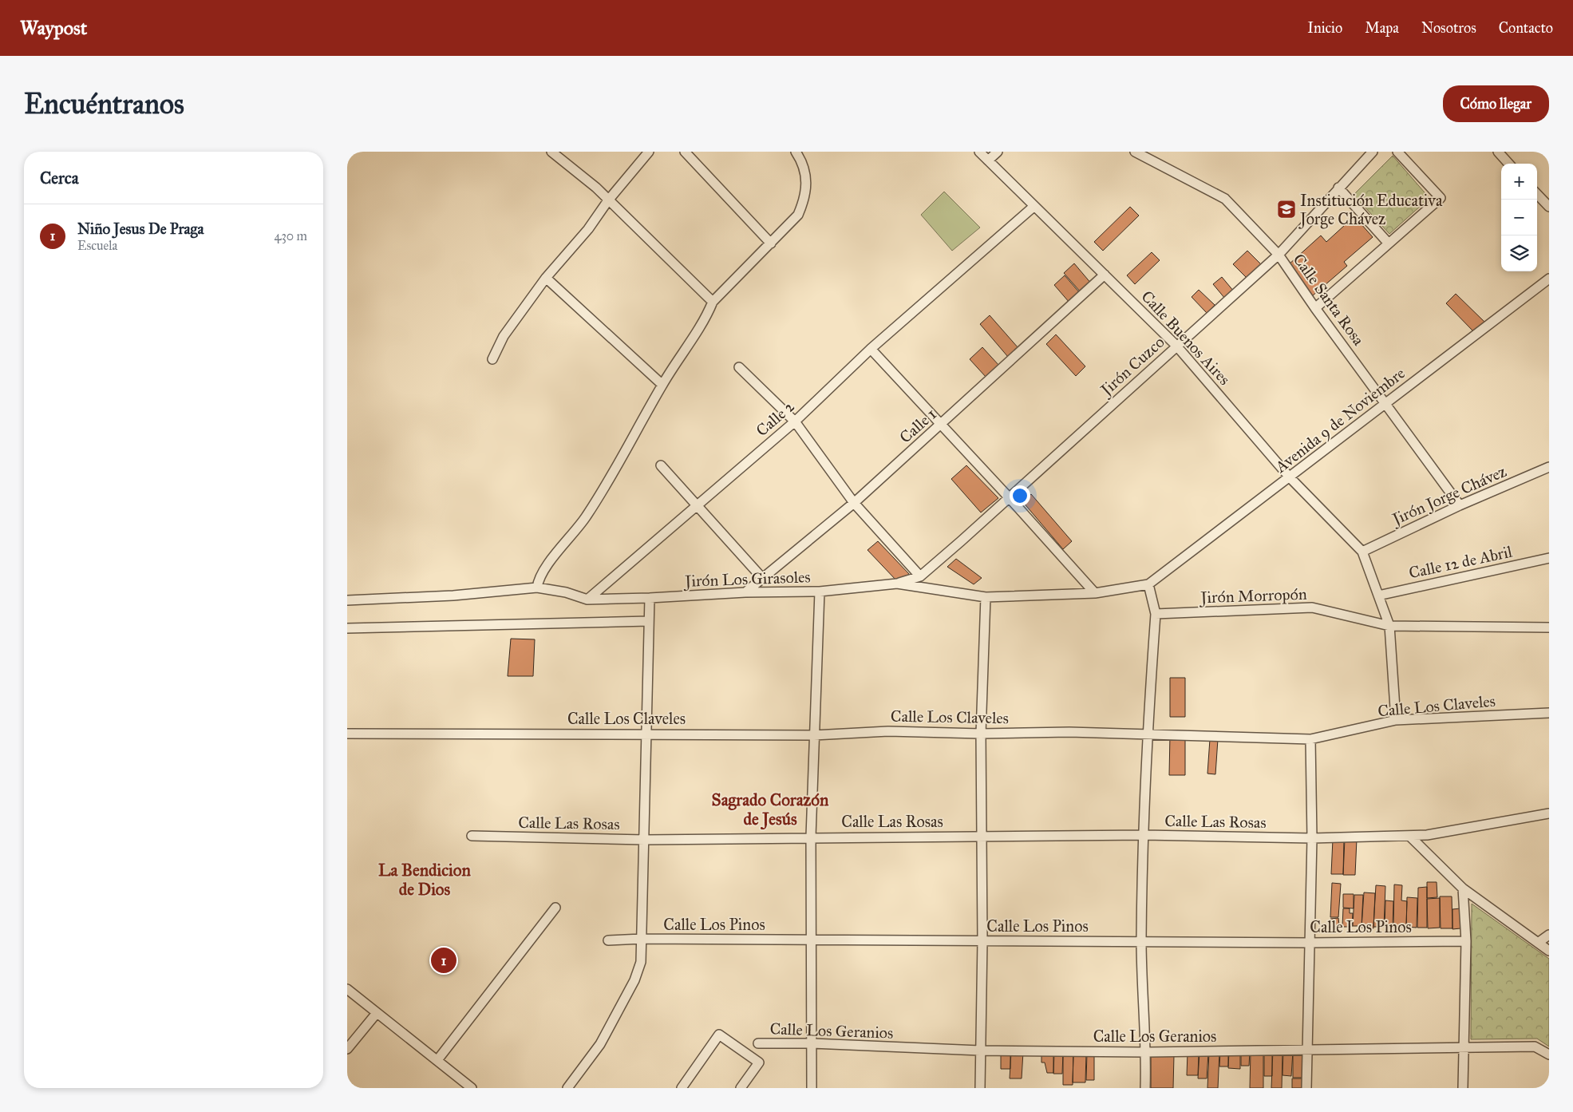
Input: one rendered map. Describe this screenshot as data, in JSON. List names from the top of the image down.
{
  "streets": {
    "street": [
      "Calle Santa Rosa",
      "Calle Buenos Aires",
      "Jirón Cuzco",
      "Calle 2",
      "Avenida 9 de Noviembre",
      "Calle 1",
      "Jirón Jorge Chávez",
      "Calle 12 de Abril",
      "Jirón Los Girasoles",
      "Jirón Morropón",
      "Calle Los Claveles",
      "Calle Las Rosas",
      "Calle Los Pinos",
      "Calle Los Geranios"
    ]
  },
  "crossings": [
    ["Calle Santa Rosa", "Jirón Cuzco"],
    ["Calle Santa Rosa", "Avenida 9 de Noviembre"],
    ["Calle Santa Rosa", "Jirón Jorge Chávez"],
    ["Calle Buenos Aires", "Jirón Cuzco"],
    ["Calle Buenos Aires", "Calle 2"],
    ["Calle Buenos Aires", "Avenida 9 de Noviembre"],
    ["Calle Buenos Aires", "Calle 1"],
    ["Calle Buenos Aires", "Jirón Jorge Chávez"],
    ["Jirón Cuzco", "Jirón Los Girasoles"],
    ["Calle 2", "Jirón Los Girasoles"],
    ["Avenida 9 de Noviembre", "Jirón Los Girasoles"],
    ["Calle 1", "Jirón Los Girasoles"]
  ],
  "districts": ["Sagrado Corazón de Jesús", "La Bendicion de Dios"],
  "places": {
    "school or university": ["Institución Educativa Jorge Chávez"]
  },
  "page": {
    "header": "Waypost",
    "nav": [
      "Inicio",
      "Mapa",
      "Nosotros",
      "Contacto"
    ],
    "buttons": "Cómo llegar",
    "title": "Encuéntranos",
    "heading": "Cerca",
    "map_buttons": ["+", "−"],
    "list": [
      {
        "mark": "1",
        "name": "Niño Jesus De Praga",
        "note": "Escuela",
        "value": "430 m"
      }
    ],
    "pins": "1"
  }
}
